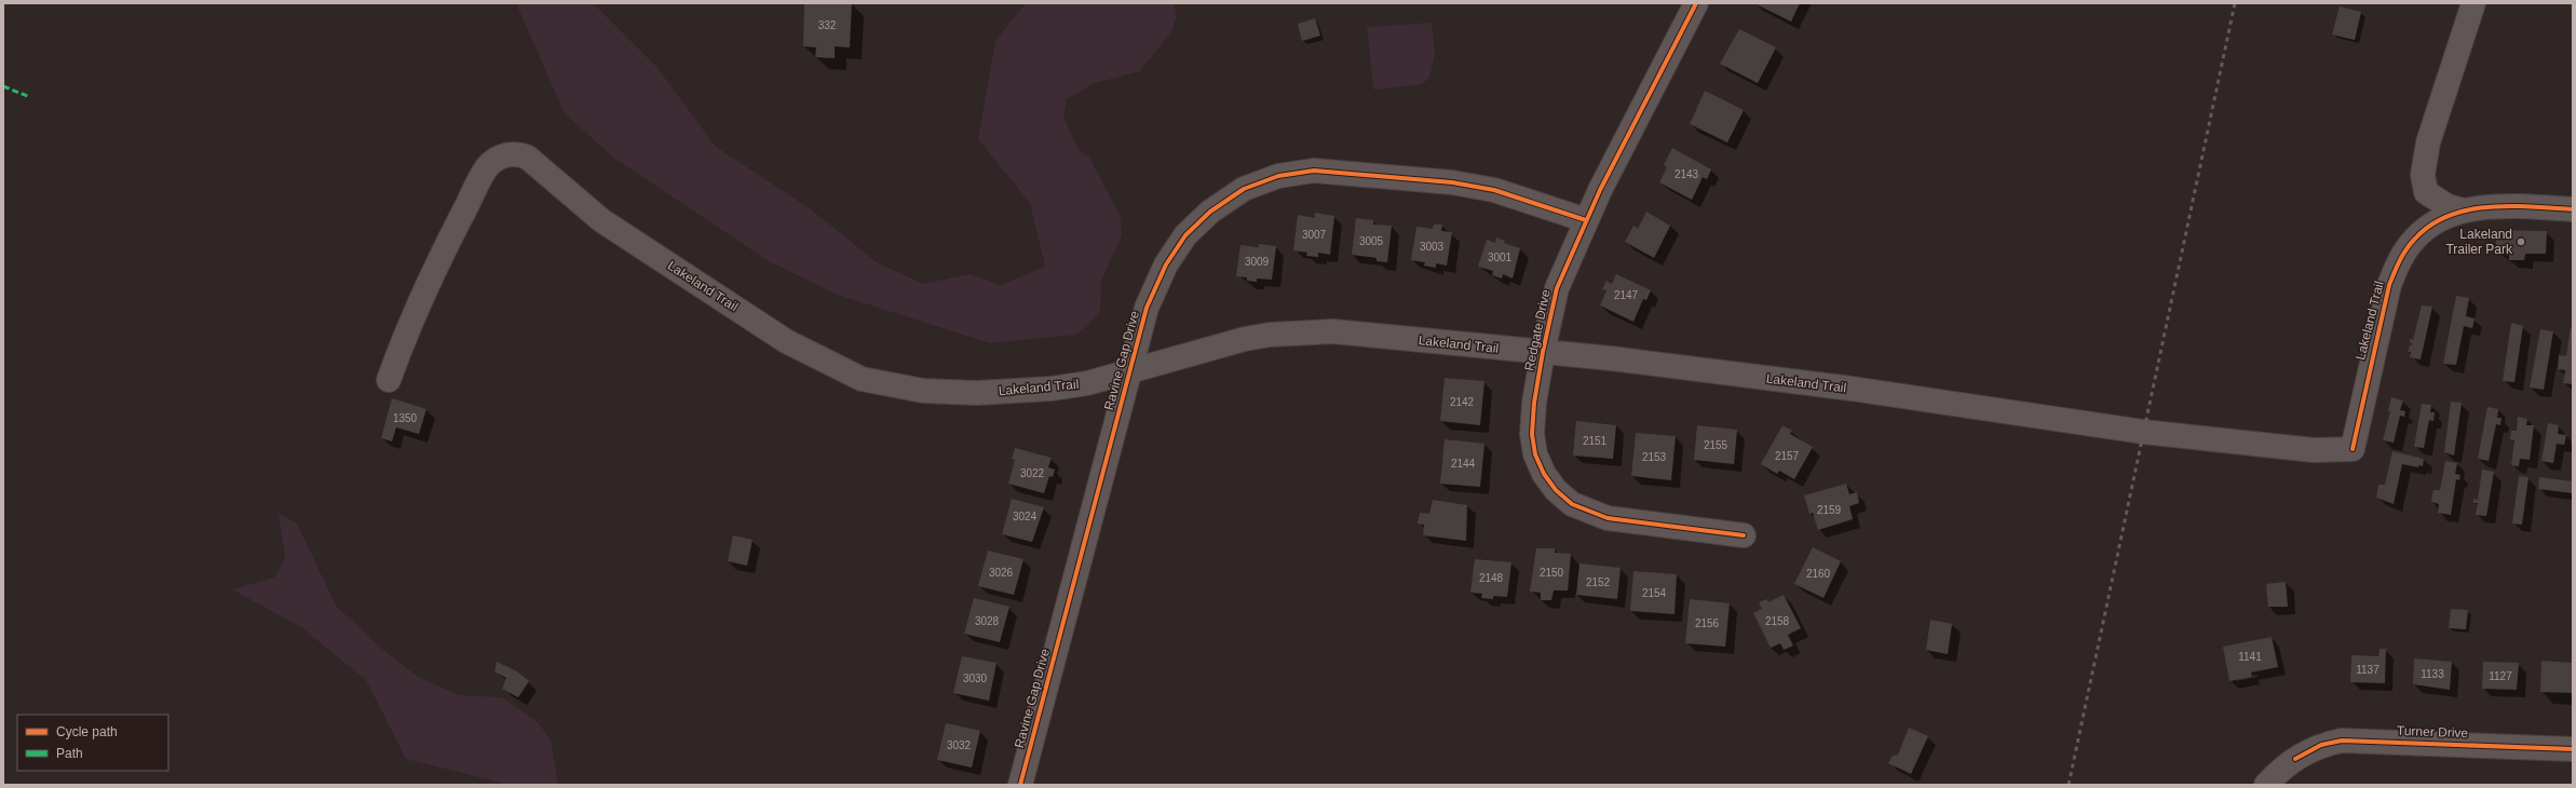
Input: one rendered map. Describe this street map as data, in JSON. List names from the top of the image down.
{
  "streets": {
    "street": [
      "Lakeland Trail",
      "Redgate Drive",
      "Ravine Gap Drive",
      "Turner Drive"
    ]
  },
  "crossings": [
    ["Lakeland Trail", "Redgate Drive"],
    ["Lakeland Trail", "Ravine Gap Drive"],
    ["Redgate Drive", "Ravine Gap Drive"]
  ],
  "places": ["Lakeland Trailer Park"],
  "house_numbers": [
    "332",
    "2143",
    "3007",
    "3005",
    "3003",
    "3001",
    "3009",
    "2147",
    "2142",
    "1350",
    "2151",
    "2155",
    "2157",
    "2153",
    "2144",
    "3022",
    "2159",
    "3024",
    "3026",
    "2150",
    "2160",
    "2148",
    "2152",
    "2154",
    "3028",
    "2158",
    "2156",
    "1141",
    "1137",
    "1133",
    "1127",
    "3030",
    "3032"
  ],
  "legend": ["Cycle path", "Path"]
}
